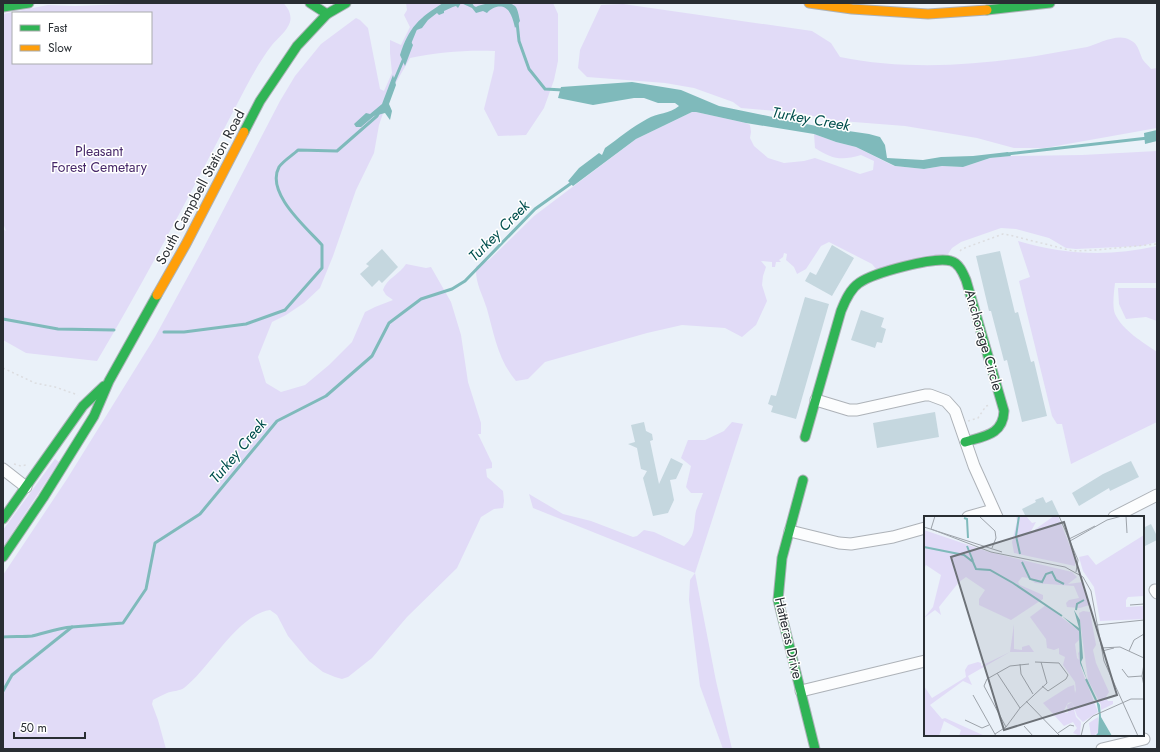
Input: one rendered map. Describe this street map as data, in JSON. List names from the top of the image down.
{
  "streets": {
    "main road": ["South Campbell Station Road", "Anchorage Circle", "Hatteras Drive"]
  },
  "water": ["Turkey Creek"],
  "parks": ["Pleasant Forest Cemetary"],
  "legend": ["Fast", "Slow"],
  "scale_bar": "50 m"
}
